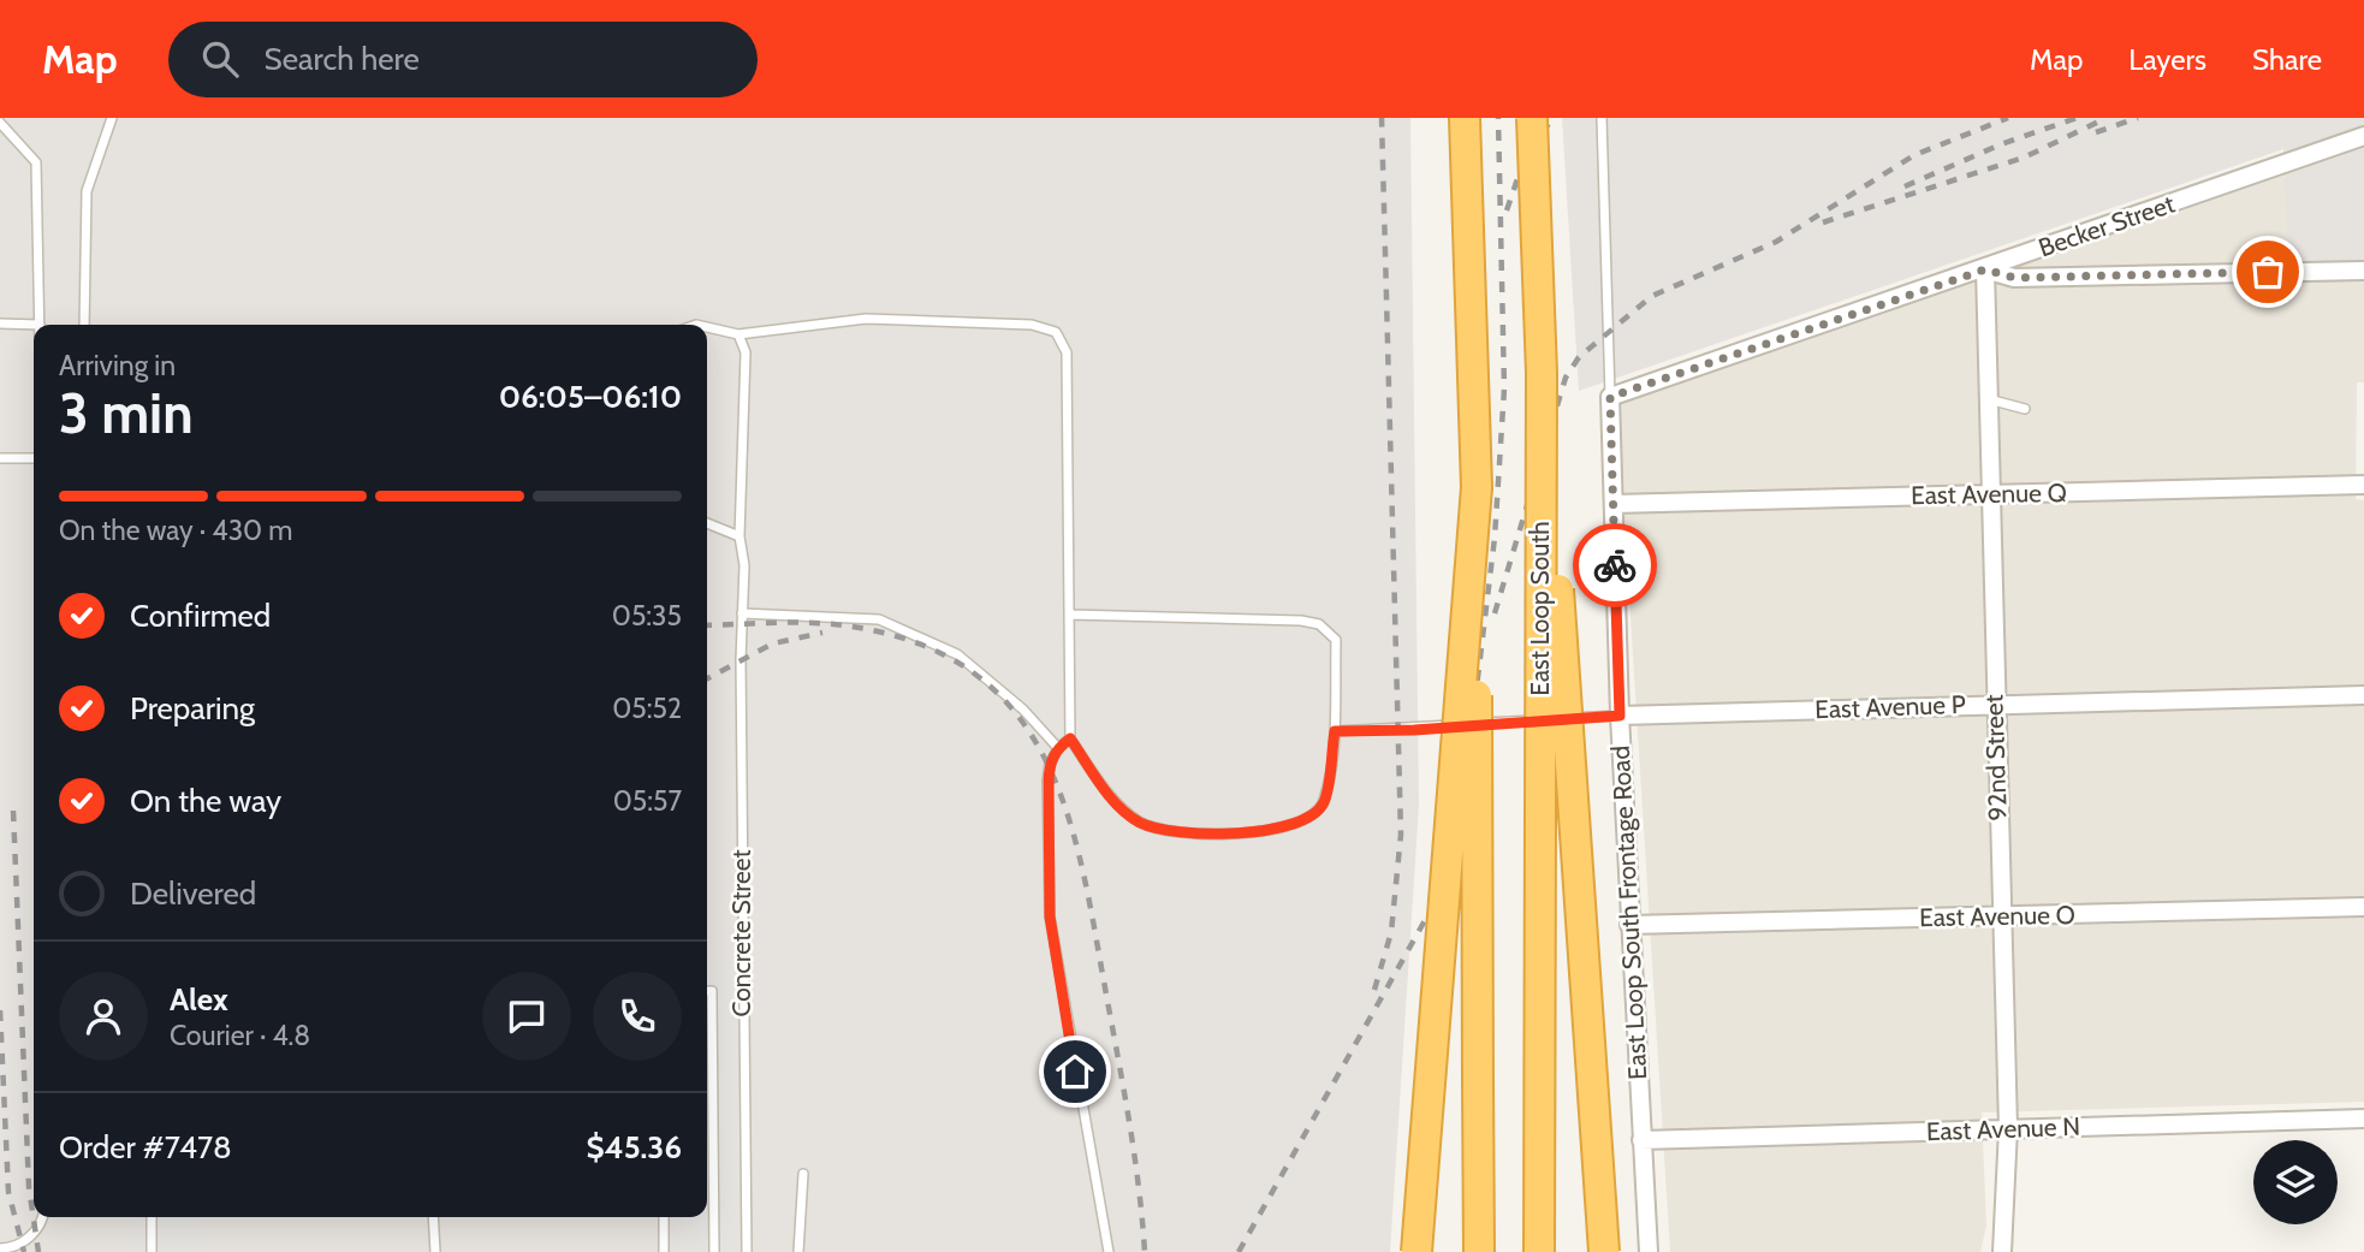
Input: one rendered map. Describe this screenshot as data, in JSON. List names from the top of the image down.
{
  "streets": {
    "highway": ["East Loop South"],
    "street": [
      "Becker Street",
      "East Avenue Q",
      "East Avenue P",
      "92nd Street",
      "East Loop South Frontage Road",
      "East Avenue O",
      "East Avenue N"
    ],
    "lane": ["Concrete Street"]
  },
  "crossings": [
    ["Becker Street", "92nd Street"],
    ["Becker Street", "East Loop South Frontage Road"],
    ["East Avenue Q", "92nd Street"],
    ["East Avenue Q", "East Loop South Frontage Road"],
    ["East Avenue P", "92nd Street"],
    ["East Avenue P", "East Loop South Frontage Road"],
    ["92nd Street", "East Avenue O"],
    ["92nd Street", "East Avenue N"],
    ["East Loop South Frontage Road", "East Avenue O"],
    ["East Loop South Frontage Road", "East Avenue N"]
  ],
  "page": {
    "header": "Map",
    "search": "Search here",
    "nav": ["Map", "Layers", "Share"],
    "heading": ["3 min", "Arriving in", "06:05–06:10"],
    "panel": [
      "Alex",
      "Courier · 4.8",
      "Order #7478",
      "$45.36"
    ],
    "bar": "On the way · 430 m",
    "list": [
      ["Confirmed", "05:35"],
      ["Preparing", "05:52"],
      ["On the way", "05:57"],
      "Delivered"
    ]
  }
}
